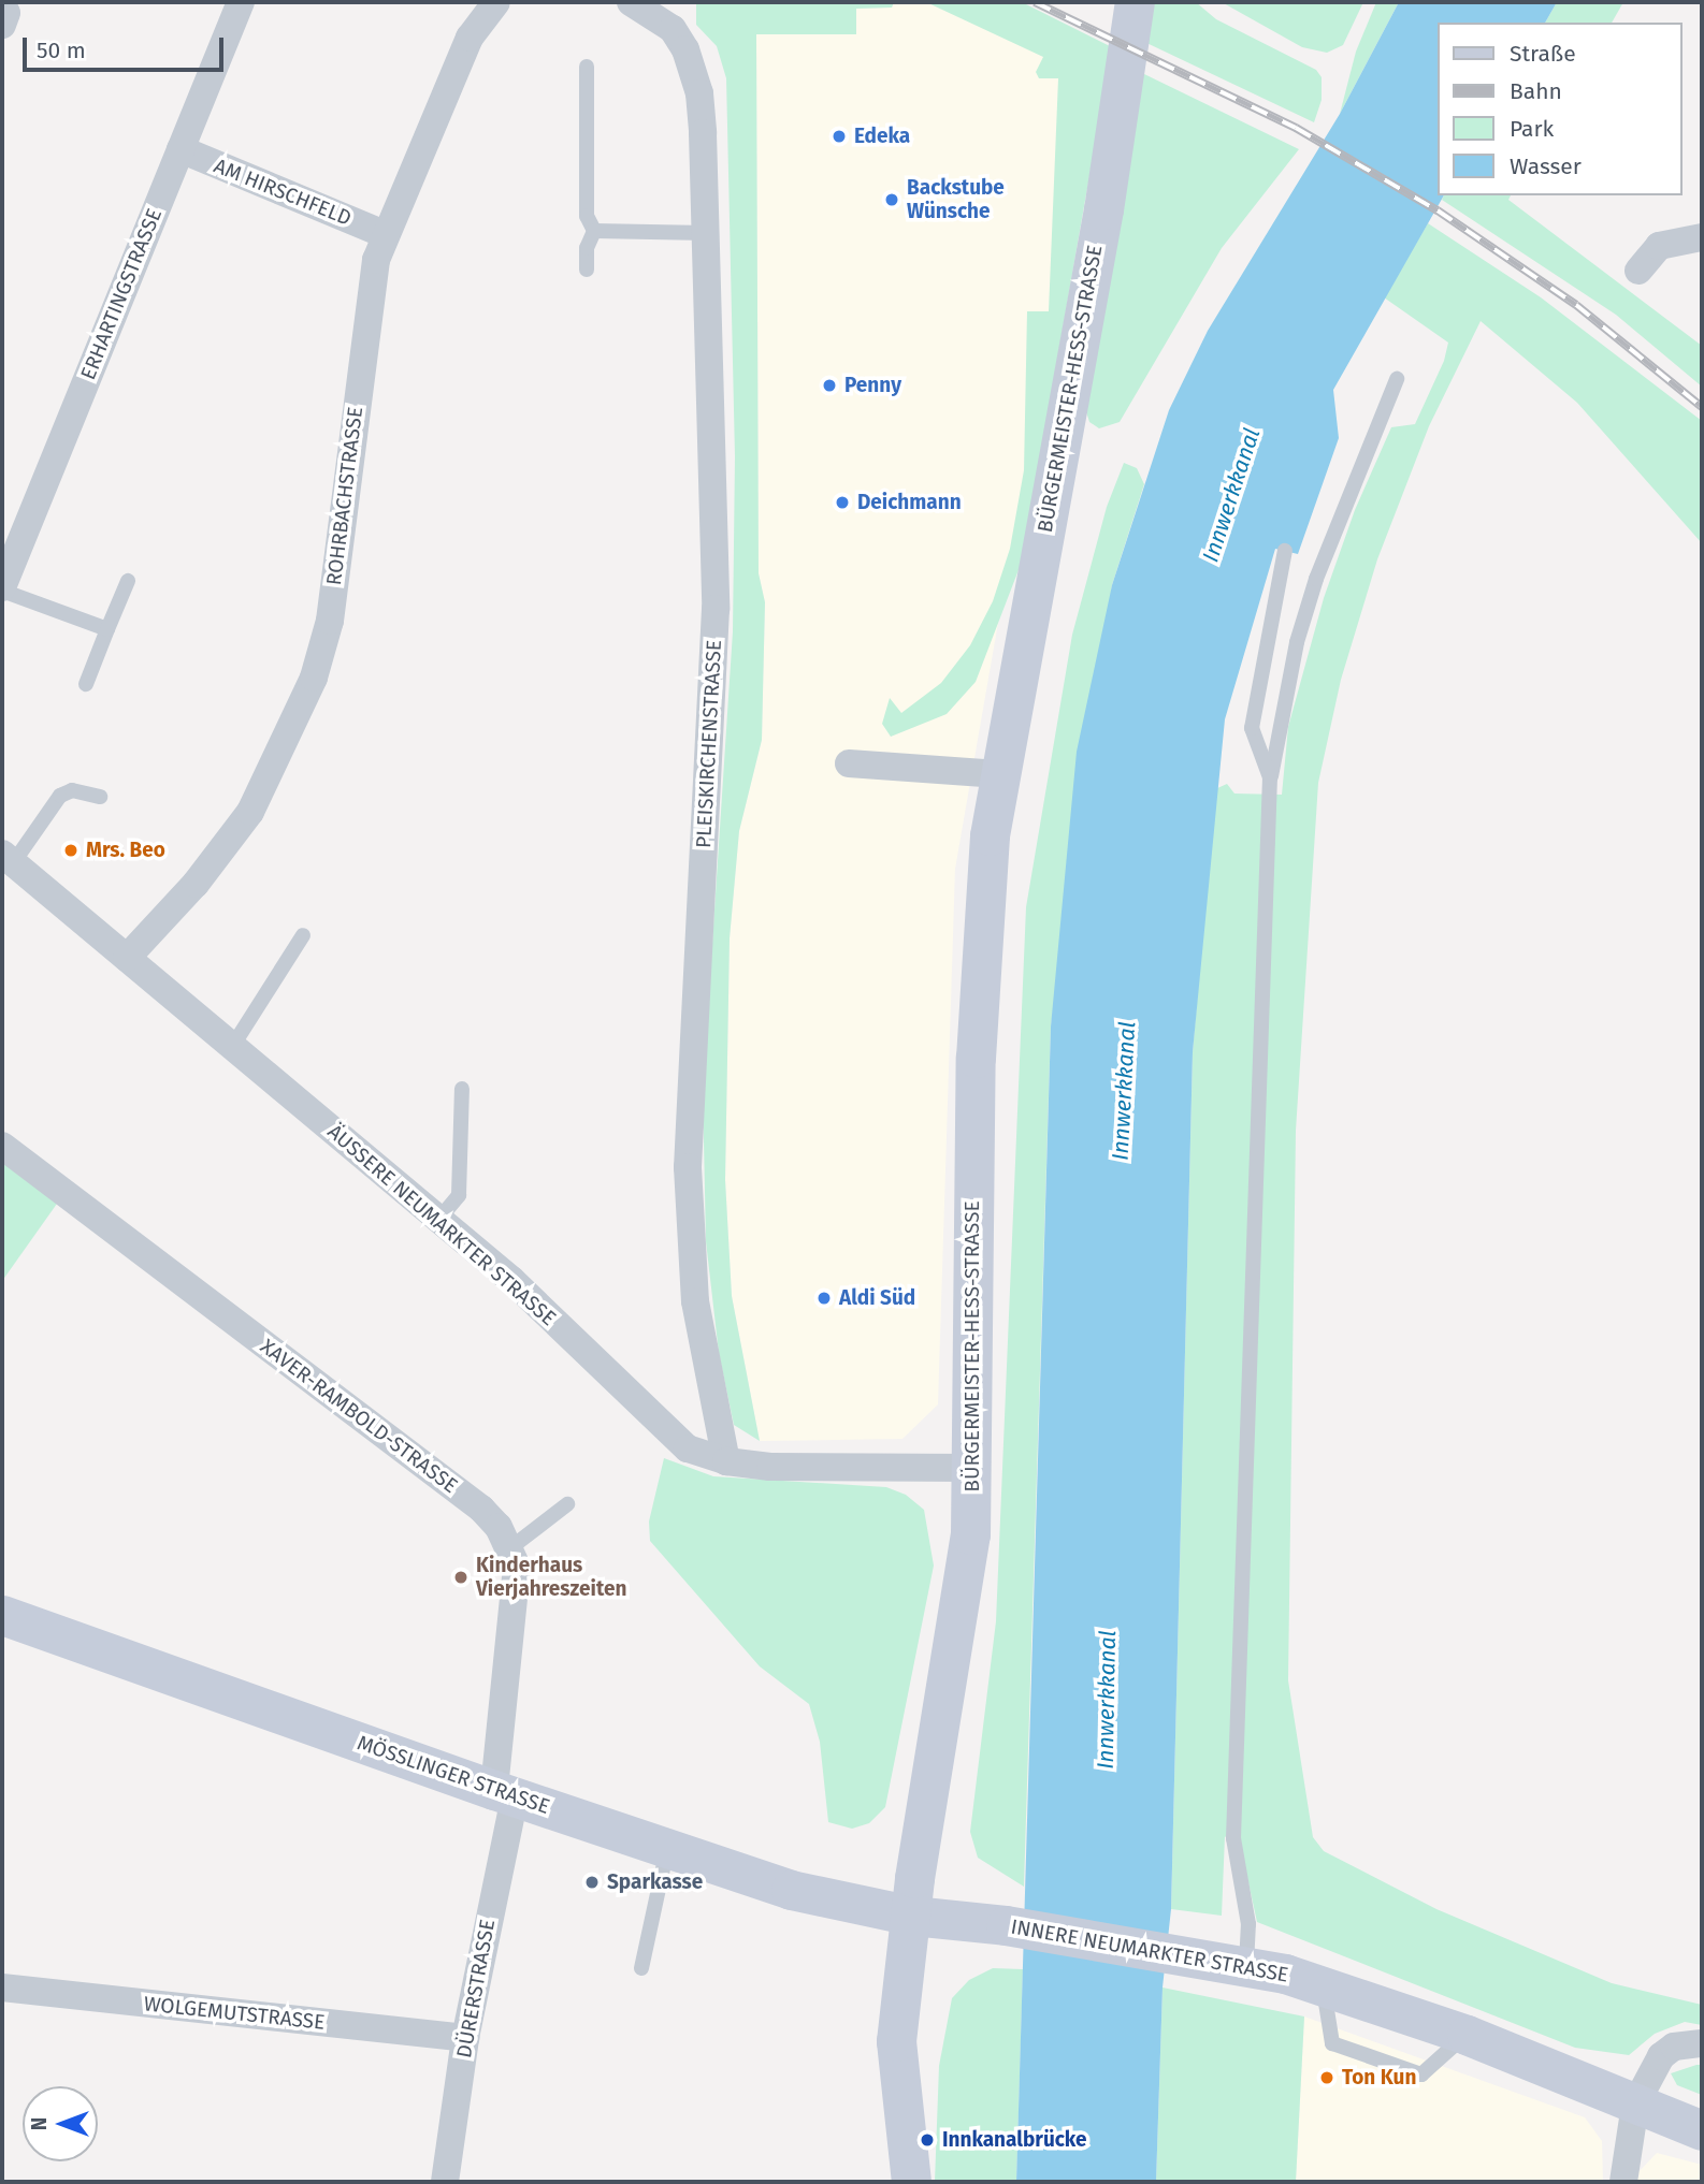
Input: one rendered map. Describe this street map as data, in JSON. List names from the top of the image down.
{
  "streets": {
    "main road": ["BÜRGERMEISTER-HESS-STRASSE", "MÖSSLINGER STRASSE", "INNERE NEUMARKTER STRASSE"],
    "street": [
      "AM HIRSCHFELD",
      "ERHARTINGSTRASSE",
      "ROHRBACHSTRASSE",
      "PLEISKIRCHENSTRASSE",
      "ÄUSSERE NEUMARKTER STRASSE",
      "XAVER-RAMBOLD-STRASSE",
      "DÜRERSTRASSE",
      "WOLGEMUTSTRASSE"
    ]
  },
  "crossings": [
    ["AM HIRSCHFELD", "ERHARTINGSTRASSE"],
    ["AM HIRSCHFELD", "ROHRBACHSTRASSE"],
    ["BÜRGERMEISTER-HESS-STRASSE", "ÄUSSERE NEUMARKTER STRASSE"],
    ["BÜRGERMEISTER-HESS-STRASSE", "MÖSSLINGER STRASSE"],
    ["BÜRGERMEISTER-HESS-STRASSE", "INNERE NEUMARKTER STRASSE"],
    ["ROHRBACHSTRASSE", "ÄUSSERE NEUMARKTER STRASSE"],
    ["PLEISKIRCHENSTRASSE", "ÄUSSERE NEUMARKTER STRASSE"],
    ["MÖSSLINGER STRASSE", "INNERE NEUMARKTER STRASSE"],
    ["MÖSSLINGER STRASSE", "DÜRERSTRASSE"],
    ["DÜRERSTRASSE", "WOLGEMUTSTRASSE"]
  ],
  "water": ["Innwerkkanal"],
  "places": [
    "Edeka",
    "Backstube Wünsche",
    "Penny",
    "Deichmann",
    "Mrs. Beo",
    "Aldi Süd",
    "Kinderhaus Vierjahreszeiten",
    "Sparkasse",
    "Ton Kun",
    "Innkanalbrücke"
  ],
  "legend": [
    "Straße",
    "Bahn",
    "Park",
    "Wasser"
  ],
  "scale_bar": "50 m",
  "north": "left"
}
